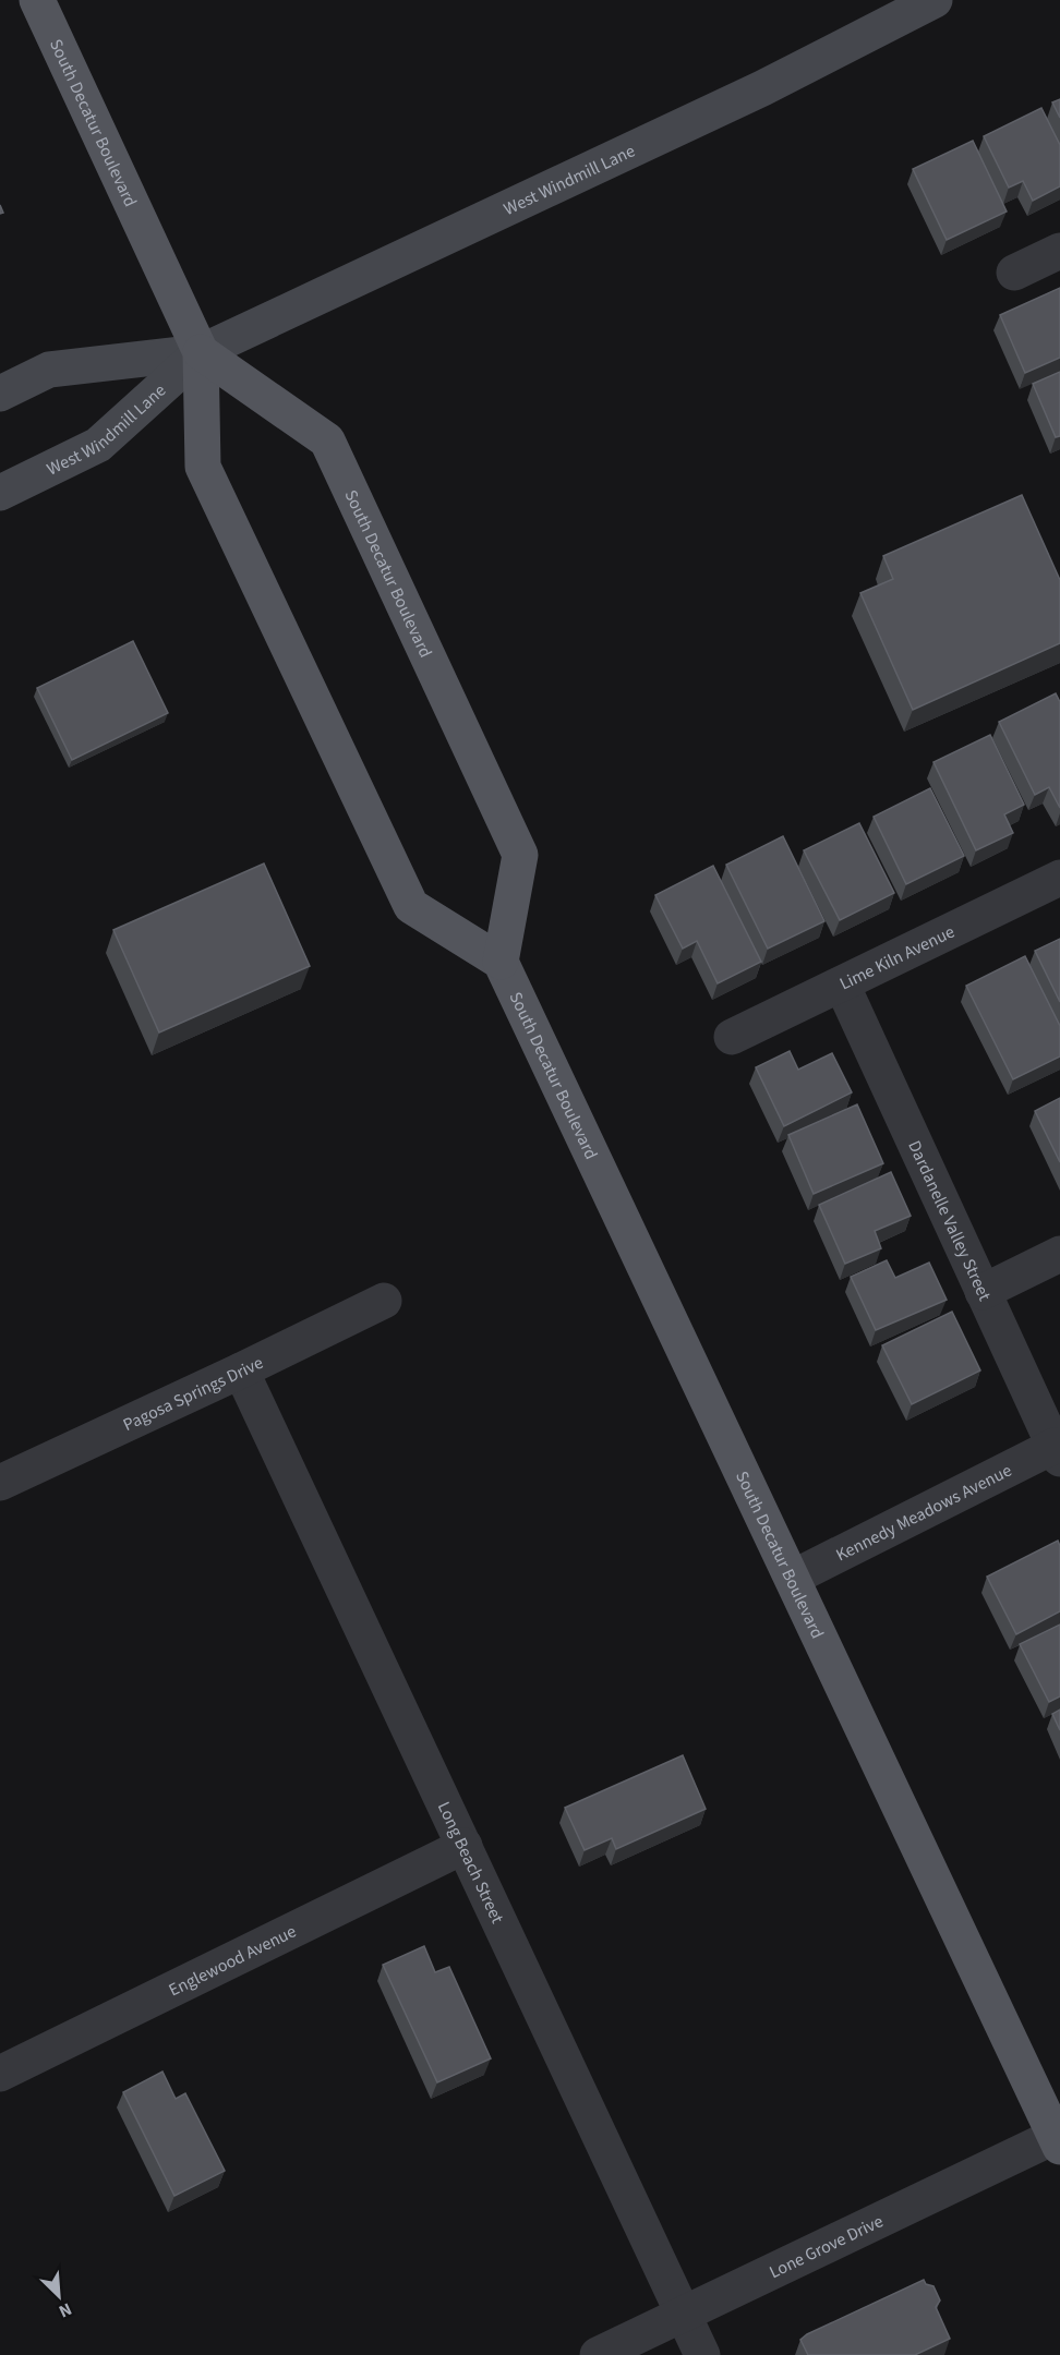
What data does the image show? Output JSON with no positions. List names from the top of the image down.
{
  "streets": {
    "main road": ["South Decatur Boulevard"],
    "street": [
      "West Windmill Lane",
      "Lime Kiln Avenue",
      "Dardanelle Valley Street",
      "Pagosa Springs Drive",
      "Kennedy Meadows Avenue",
      "Long Beach Street",
      "Englewood Avenue",
      "Lone Grove Drive"
    ]
  },
  "crossings": [
    ["South Decatur Boulevard", "West Windmill Lane"],
    ["South Decatur Boulevard", "Kennedy Meadows Avenue"],
    ["South Decatur Boulevard", "Lone Grove Drive"],
    ["Lime Kiln Avenue", "Dardanelle Valley Street"],
    ["Dardanelle Valley Street", "Kennedy Meadows Avenue"],
    ["Pagosa Springs Drive", "Long Beach Street"],
    ["Long Beach Street", "Englewood Avenue"],
    ["Long Beach Street", "Lone Grove Drive"]
  ],
  "north": "bottom right"
}
